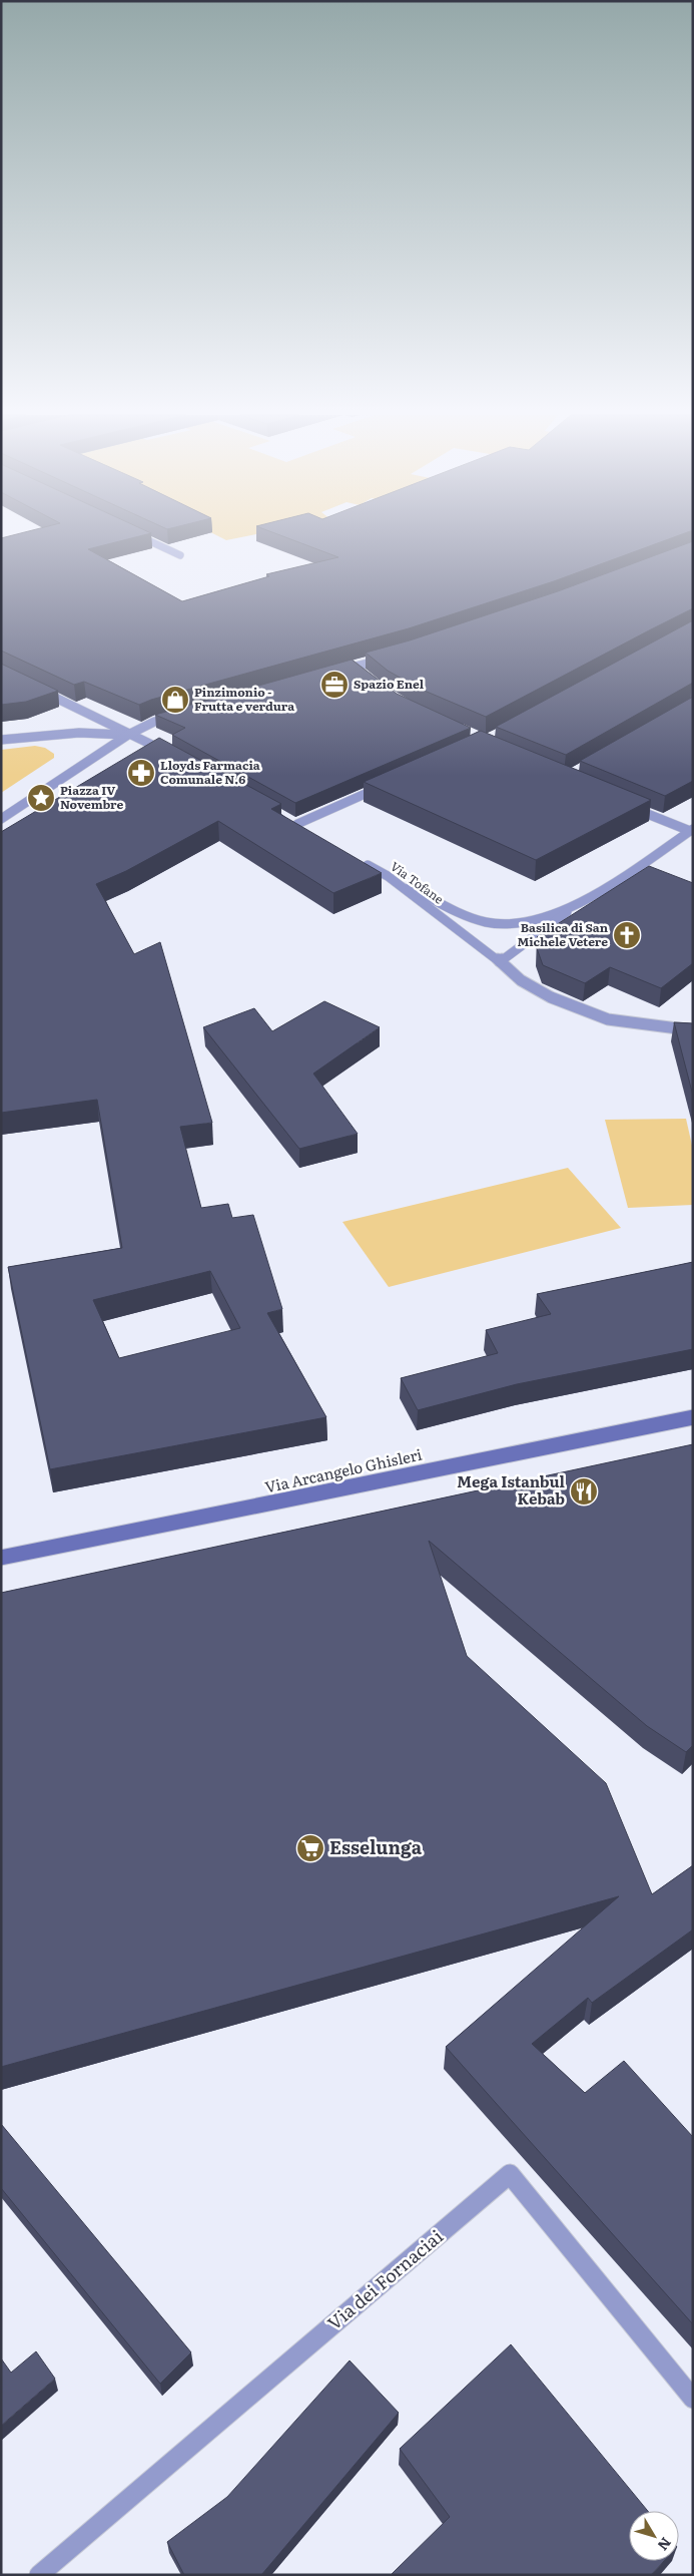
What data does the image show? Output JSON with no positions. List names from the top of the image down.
{
  "streets": {
    "main road": ["Via Arcangelo Ghisleri"],
    "street": ["Via Tofane", "Via dei Fornaciai"]
  },
  "places": {
    "office": ["Spazio Enel"],
    "shop": ["Pinzimonio - Frutta e verdura"],
    "pharmacy": ["Lloyds Farmacia Comunale N.6"],
    "place": ["Piazza IV Novembre"],
    "church": ["Basilica di San Michele Vetere"],
    "restaurant": ["Mega Istanbul Kebab"],
    "supermarket": ["Esselunga"]
  },
  "north": "bottom right"
}
